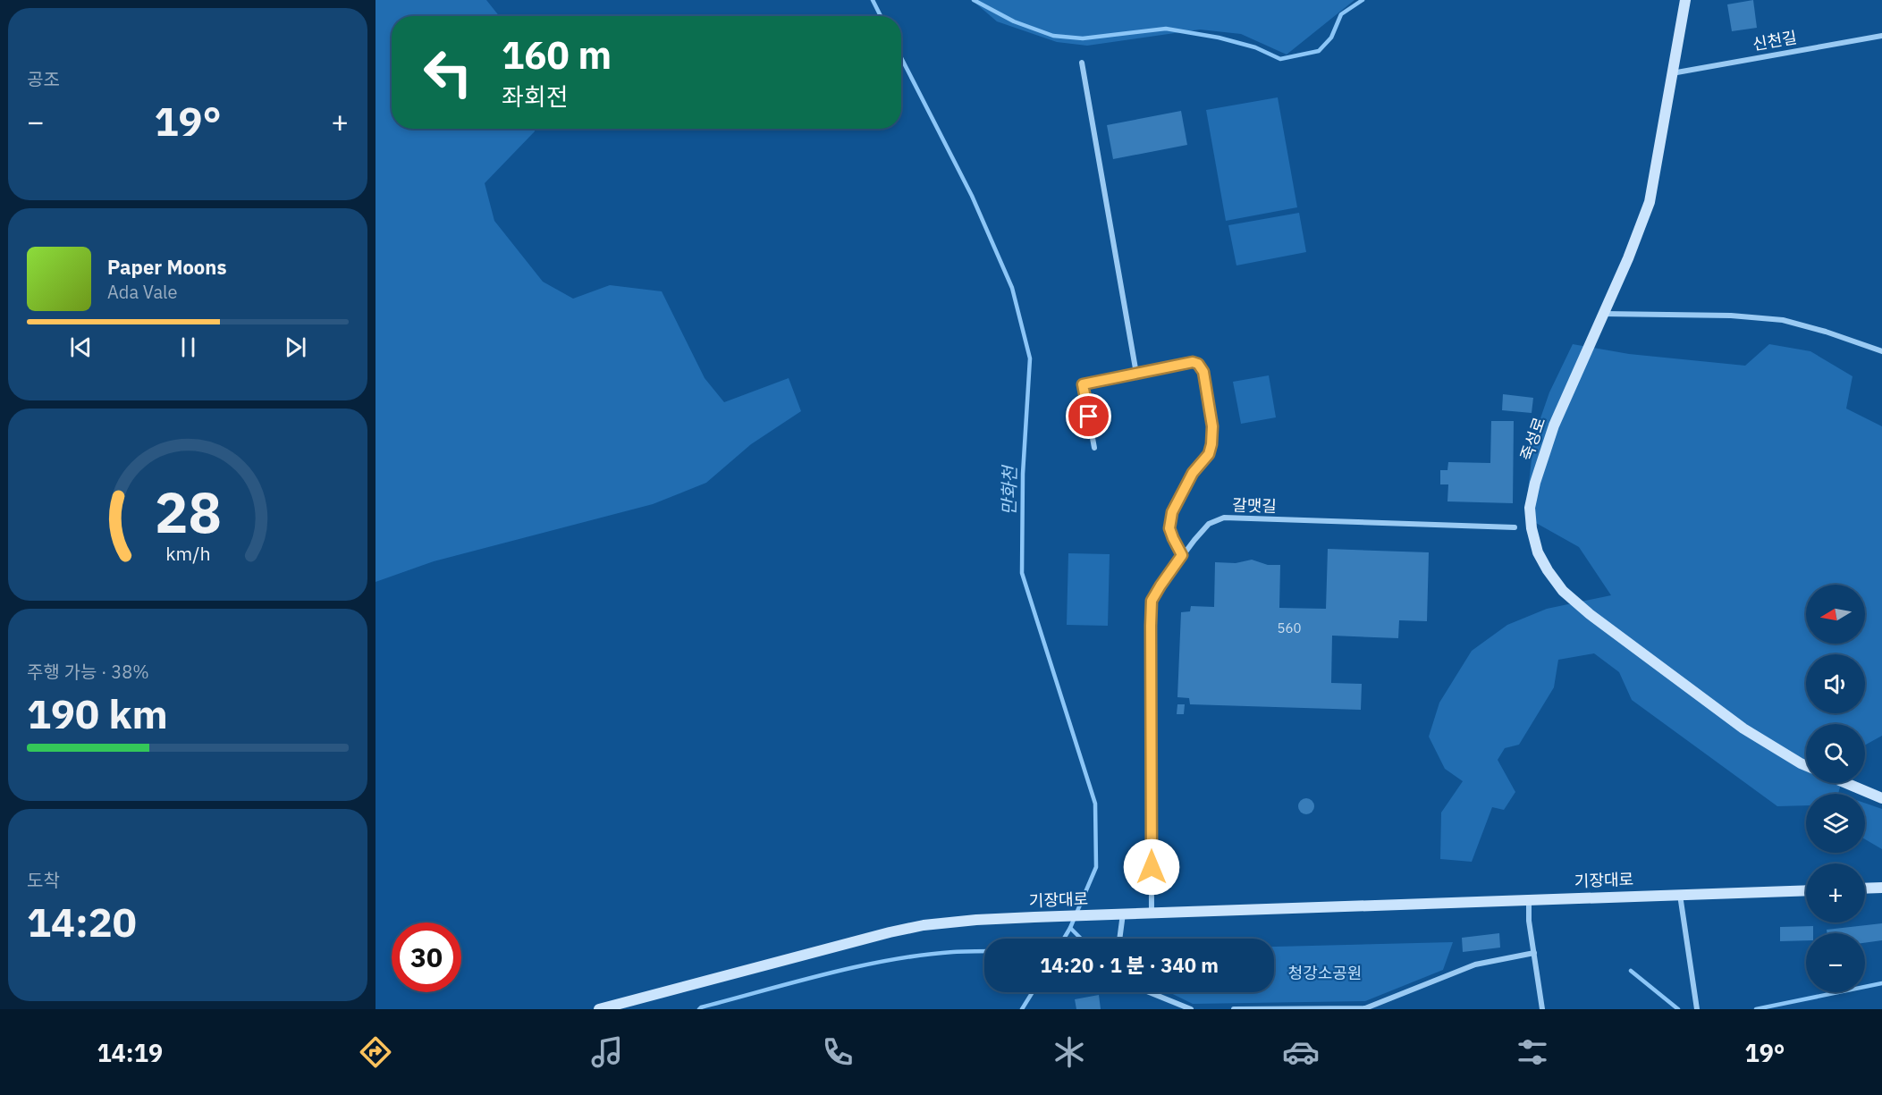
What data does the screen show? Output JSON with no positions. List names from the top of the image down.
{
  "streets": {
    "main road": ["죽성로", "기장대로"],
    "street": ["신천길", "갈맷길"]
  },
  "crossings": [
    ["신천길", "죽성로"],
    ["갈맷길", "기장대로"]
  ],
  "water": ["만화천"],
  "parks": ["청강소공원"],
  "house_numbers": ["560"],
  "north": "left",
  "page": {
    "tile": [
      "공조",
      ["주행 가능 · 38%", "190 km"],
      ["도착", "14:20"]
    ],
    "turn": ["160 m", "좌회전"],
    "heat": ["−", "19°", "+"],
    "song": ["Paper Moons", "Ada Vale"],
    "map_buttons": ["+", "−"],
    "limit": "30",
    "trip": "14:20 · 1 분 · 340 m",
    "tabs": ["14:19", "19°"],
    "gauge": ["28", "km/h"]
  }
}
